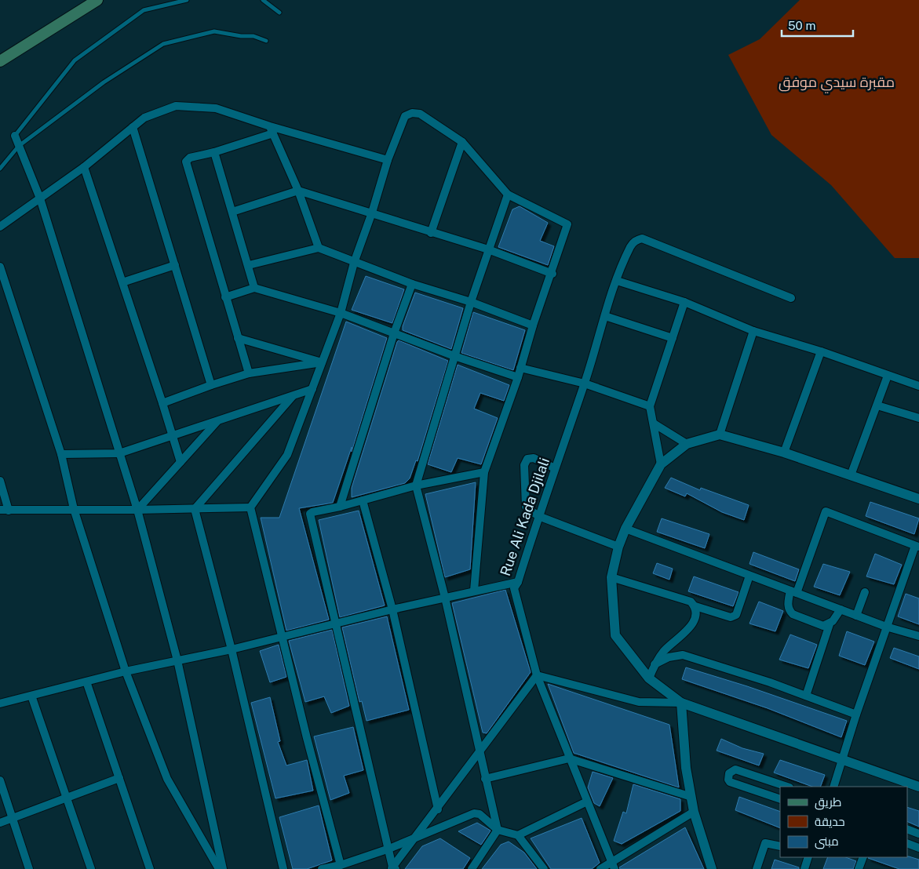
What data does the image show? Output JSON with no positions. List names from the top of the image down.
{
  "streets": {
    "street": ["Rue Ali Kada Djilali"]
  },
  "parks": ["مقبرة سيدي موفق"],
  "legend": ["طريق", "حديقة", "مبنى"],
  "scale_bar": "50 m"
}
